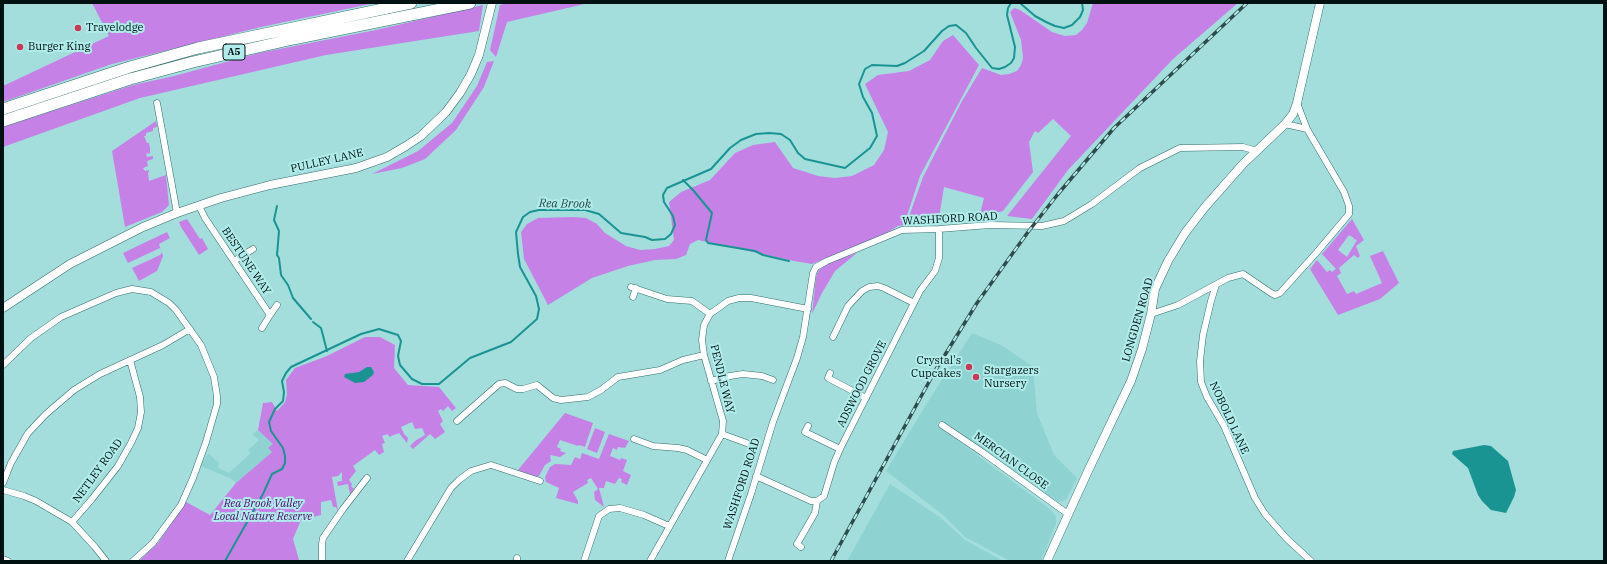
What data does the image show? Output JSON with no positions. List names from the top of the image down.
{
  "streets": {
    "highway": ["A5"],
    "street": [
      "PULLEY LANE",
      "WASHFORD ROAD",
      "BESTUNE WAY",
      "LONGDEN ROAD",
      "PENDLE WAY",
      "ADSWOOD GROVE",
      "NOBOLD LANE",
      "MERCIAN CLOSE",
      "NETLEY ROAD"
    ]
  },
  "crossings": [
    ["PULLEY LANE", "BESTUNE WAY"],
    ["WASHFORD ROAD", "LONGDEN ROAD"],
    ["WASHFORD ROAD", "ADSWOOD GROVE"],
    ["LONGDEN ROAD", "MERCIAN CLOSE"]
  ],
  "water": ["Rea Brook"],
  "parks": ["Rea Brook Valley Local Nature Reserve"],
  "places": [
    "Travelodge",
    "Burger King",
    "Crystal's Cupcakes",
    "Stargazers Nursery"
  ]
}
